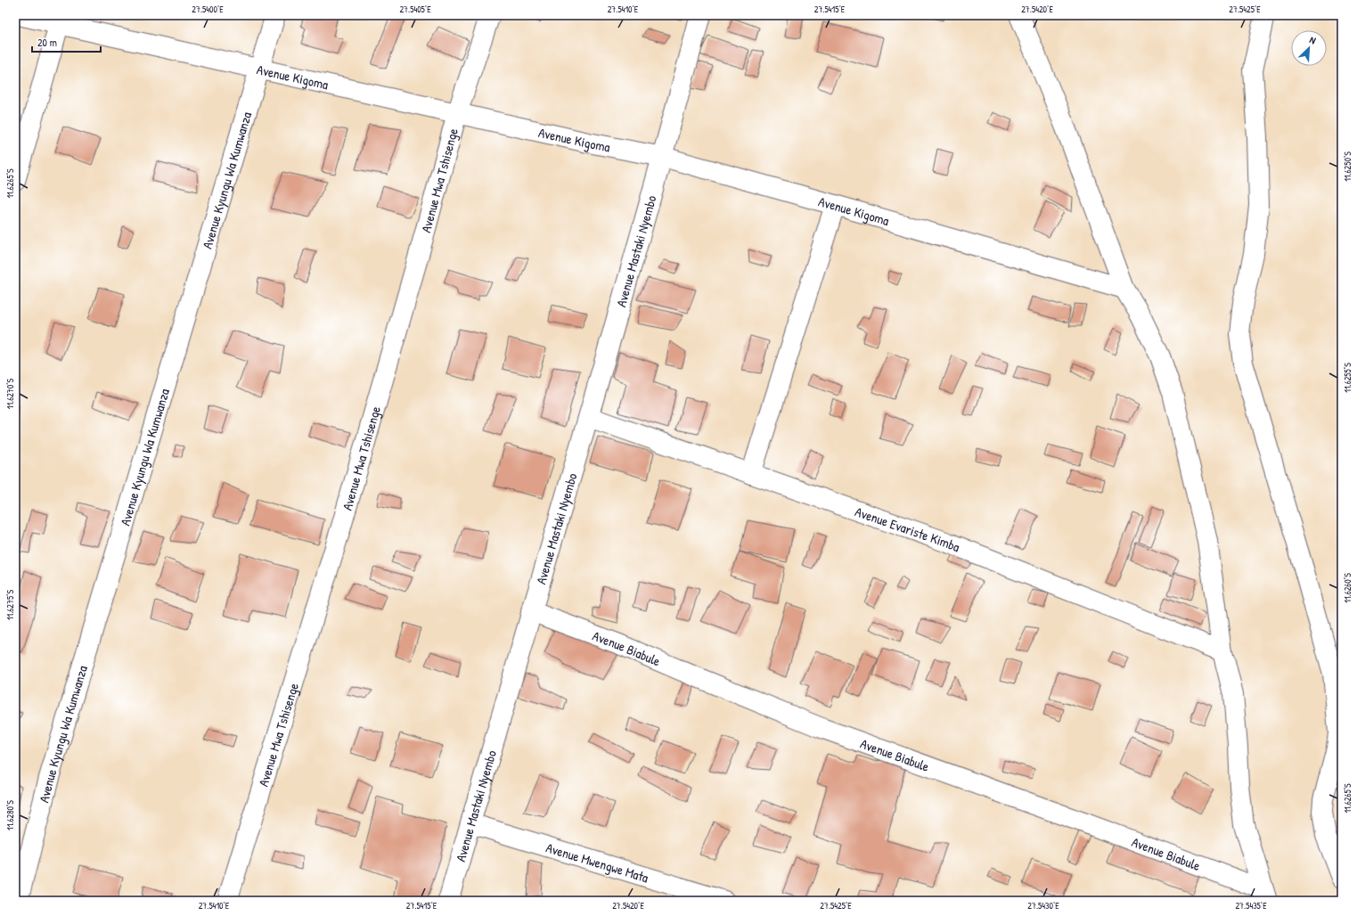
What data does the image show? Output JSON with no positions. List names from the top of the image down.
{
  "streets": {
    "street": [
      "Avenue Kigoma",
      "Avenue Kyungu Wa Kumwanza",
      "Avenue Mwa Tshisenge",
      "Avenue Mastaki Nyembo",
      "Avenue Evariste Kimba",
      "Avenue Biabule",
      "Avenue Mwengwe Mata"
    ]
  },
  "crossings": [
    ["Avenue Kigoma", "Avenue Kyungu Wa Kumwanza"],
    ["Avenue Kigoma", "Avenue Mwa Tshisenge"],
    ["Avenue Kigoma", "Avenue Mastaki Nyembo"],
    ["Avenue Mastaki Nyembo", "Avenue Evariste Kimba"],
    ["Avenue Mastaki Nyembo", "Avenue Biabule"],
    ["Avenue Mastaki Nyembo", "Avenue Mwengwe Mata"]
  ],
  "scale_bar": "20 m",
  "north": "top right",
  "coordinates": [
    "27.5400°E",
    "27.5405°E",
    "27.5410°E",
    "27.5415°E",
    "27.5420°E",
    "27.5425°E",
    "11.6250°S",
    "11.6265°S",
    "11.6255°S",
    "11.6270°S",
    "11.6260°S",
    "11.6275°S",
    "11.6280°S",
    "27.5430°E",
    "27.5435°E"
  ]
}
